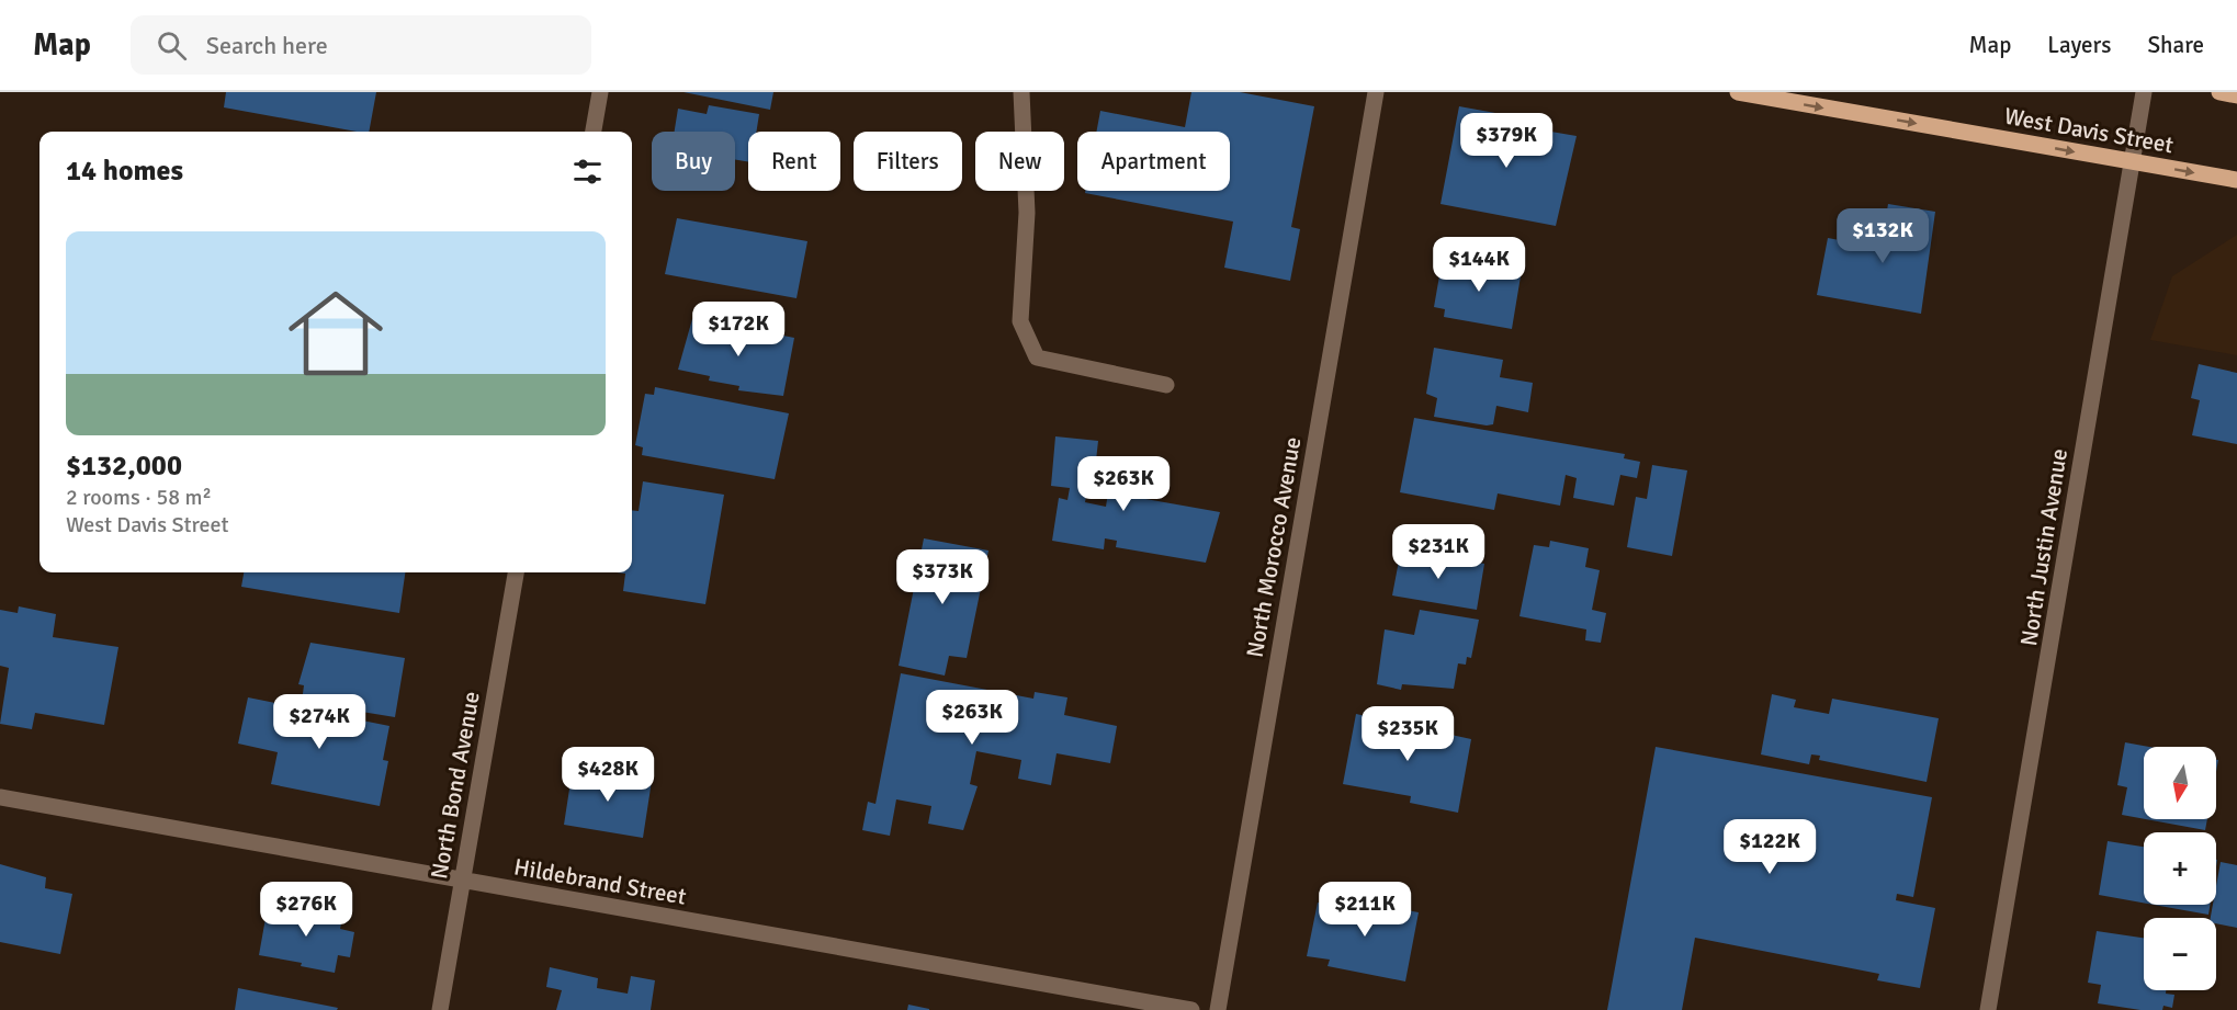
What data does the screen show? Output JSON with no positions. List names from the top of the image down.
{
  "streets": {
    "main road": ["West Davis Street"],
    "street": [
      "North Morocco Avenue",
      "North Justin Avenue",
      "North Bond Avenue",
      "Hildebrand Street"
    ]
  },
  "crossings": [
    ["West Davis Street", "North Justin Avenue"],
    ["North Bond Avenue", "Hildebrand Street"]
  ],
  "one_way": ["West Davis Street"],
  "north": "bottom",
  "page": {
    "header": "Map",
    "search": "Search here",
    "nav": ["Map", "Layers", "Share"],
    "price": [
      "$379K",
      "$132K",
      "$144K",
      "$172K",
      "$263K",
      "$231K",
      "$373K",
      "$263K",
      "$274K",
      "$235K",
      "$428K",
      "$122K",
      "$276K",
      "$211K"
    ],
    "chip": [
      "Buy",
      "Rent",
      "Filters",
      "New",
      "Apartment"
    ],
    "heading": "14 homes",
    "list": [
      {
        "name": "$132,000",
        "note": "2 rooms · 58 m² · West Davis Street"
      }
    ],
    "map_buttons": ["+", "−"]
  }
}
